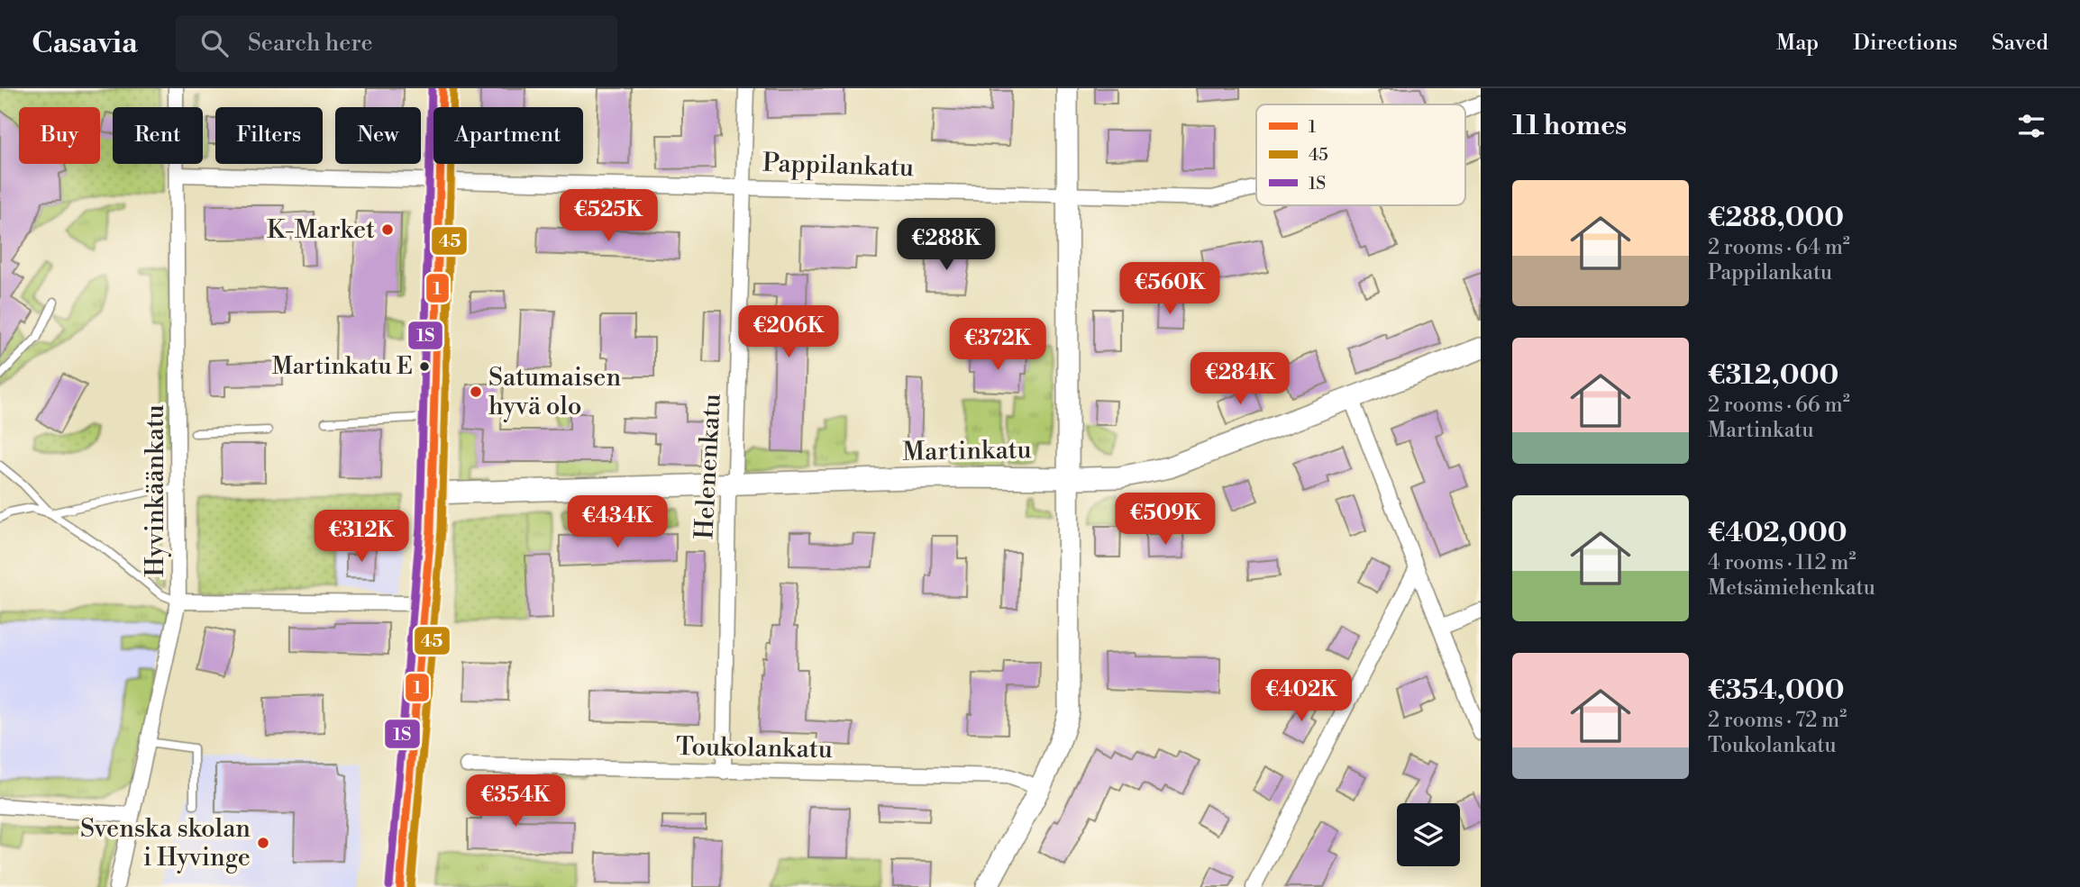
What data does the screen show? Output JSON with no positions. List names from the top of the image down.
{
  "streets": {
    "street": [
      "Pappilankatu",
      "Martinkatu",
      "Helenenkatu",
      "Hyvinkäänkatu",
      "Toukolankatu"
    ]
  },
  "crossings": [
    ["Pappilankatu", "Helenenkatu"],
    ["Pappilankatu", "Hyvinkäänkatu"],
    ["Martinkatu", "Helenenkatu"],
    ["Helenenkatu", "Toukolankatu"]
  ],
  "places": [
    "K-Market",
    "Martinkatu E",
    "Satumaisen hyvä olo",
    "Svenska skolan i Hyvinge"
  ],
  "lines": ["transit line 1", "transit line 45", "transit line 1S"],
  "legend": ["1", "45", "1S"],
  "page": {
    "header": "Casavia",
    "search": "Search here",
    "nav": ["Map", "Directions", "Saved"],
    "heading": "11 homes",
    "chip": [
      "Buy",
      "Rent",
      "Filters",
      "New",
      "Apartment"
    ],
    "list": [
      {
        "name": "€288,000",
        "note": "2 rooms · 64 m² · Pappilankatu"
      },
      {
        "name": "€312,000",
        "note": "2 rooms · 66 m² · Martinkatu"
      },
      {
        "name": "€402,000",
        "note": "4 rooms · 112 m² · Metsämiehenkatu"
      },
      {
        "name": "€354,000",
        "note": "2 rooms · 72 m² · Toukolankatu"
      }
    ],
    "price": [
      "€525K",
      "€288K",
      "€560K",
      "€206K",
      "€372K",
      "€284K",
      "€509K",
      "€434K",
      "€312K",
      "€402K",
      "€354K"
    ]
  }
}
